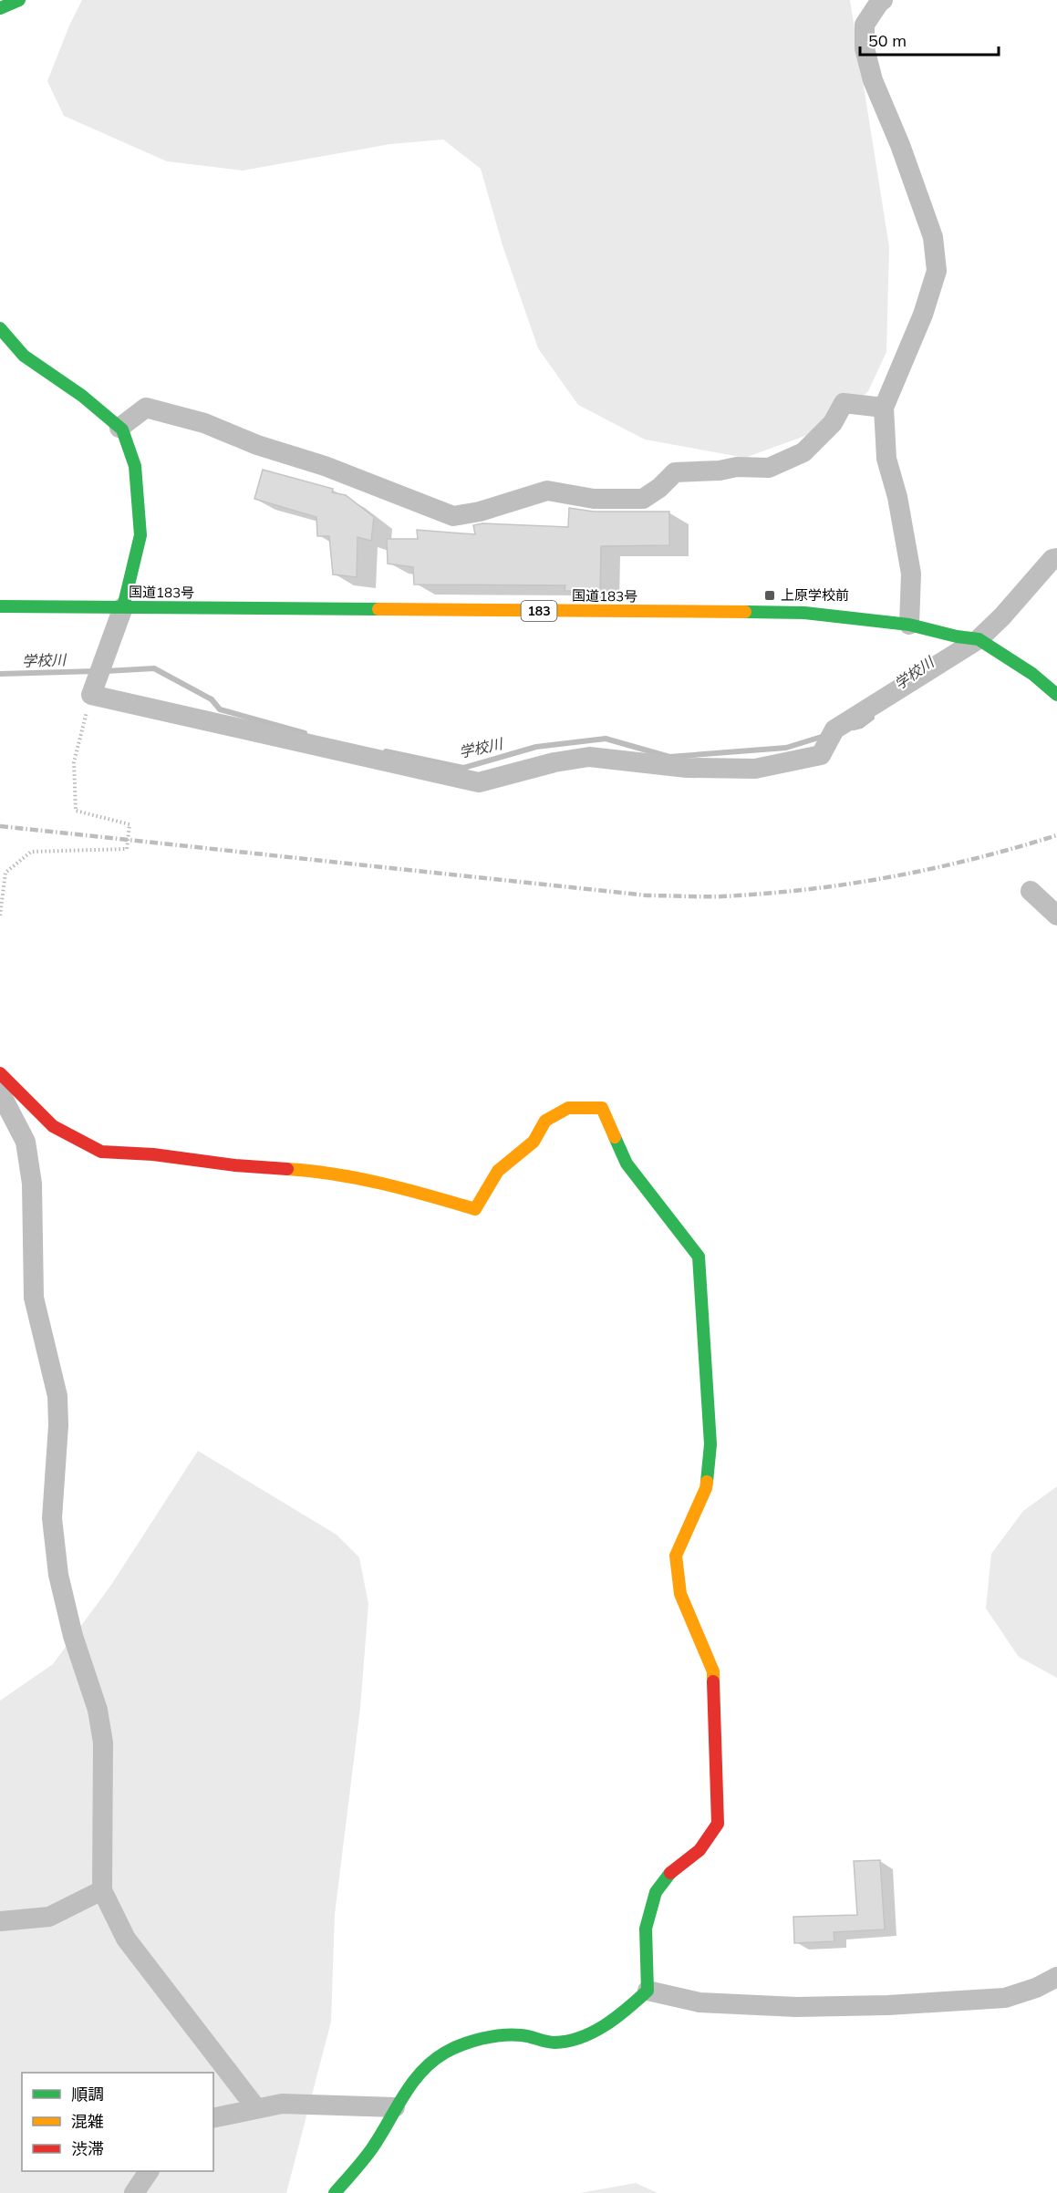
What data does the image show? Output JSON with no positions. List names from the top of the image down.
{
  "streets": {
    "main road": ["国道183号", "183"]
  },
  "water": ["学校川"],
  "places": {
    "transit": ["上原学校前"]
  },
  "legend": ["順調", "混雑", "渋滞"],
  "scale_bar": "50 m"
}
